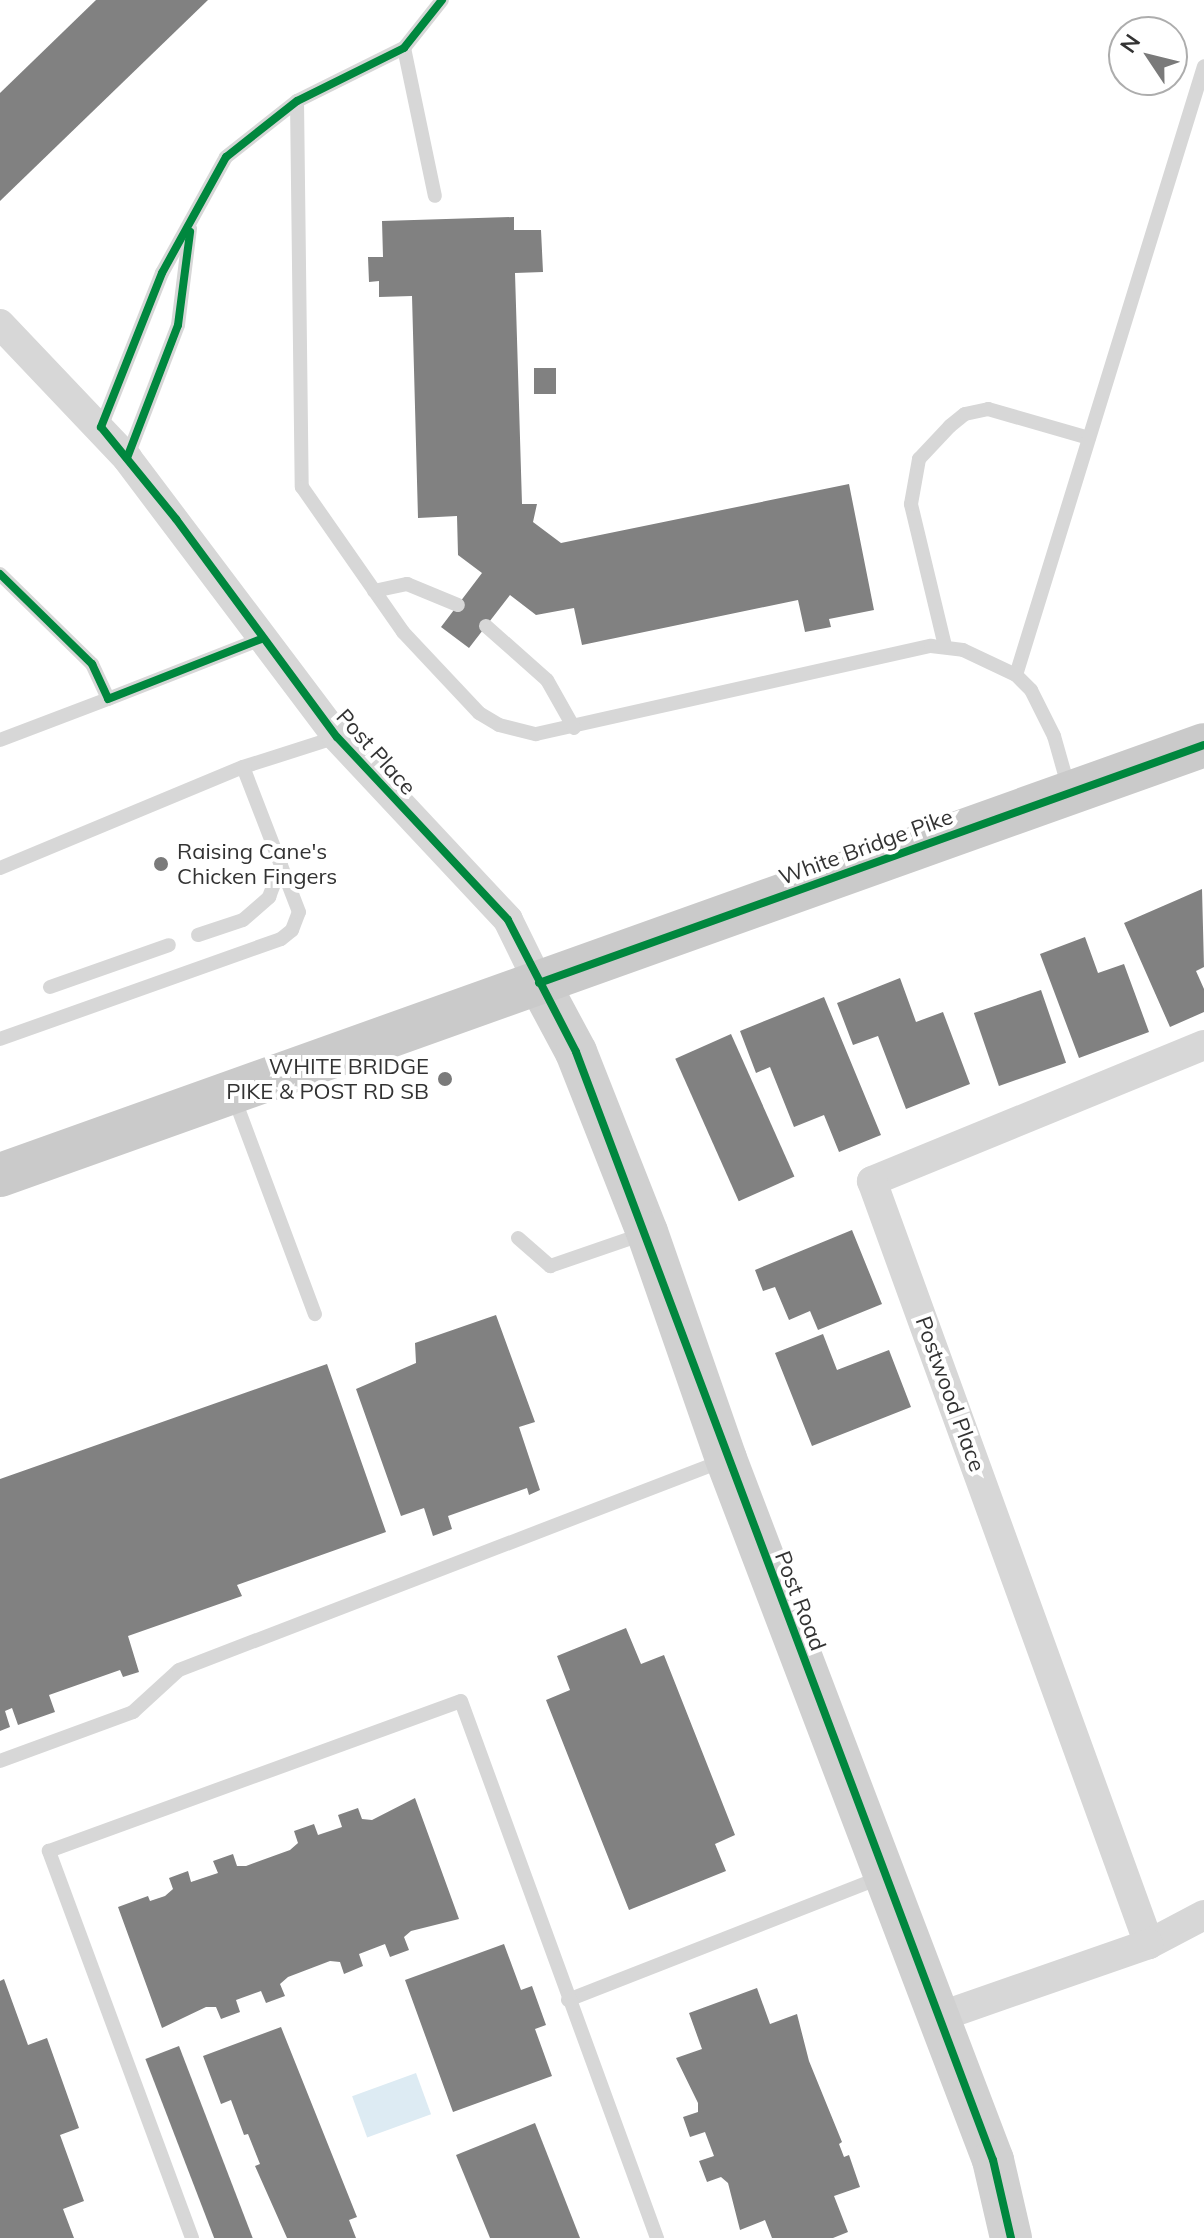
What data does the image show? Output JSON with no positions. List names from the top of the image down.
{
  "streets": {
    "main road": ["White Bridge Pike"],
    "street": ["Post Place", "Postwood Place", "Post Road"]
  },
  "crossings": [
    ["Post Place", "White Bridge Pike"],
    ["Post Place", "Post Road"],
    ["White Bridge Pike", "Post Road"]
  ],
  "places": ["Raising Cane's Chicken Fingers", "WHITE BRIDGE PIKE & POST RD SB"],
  "north": "top left"
}
